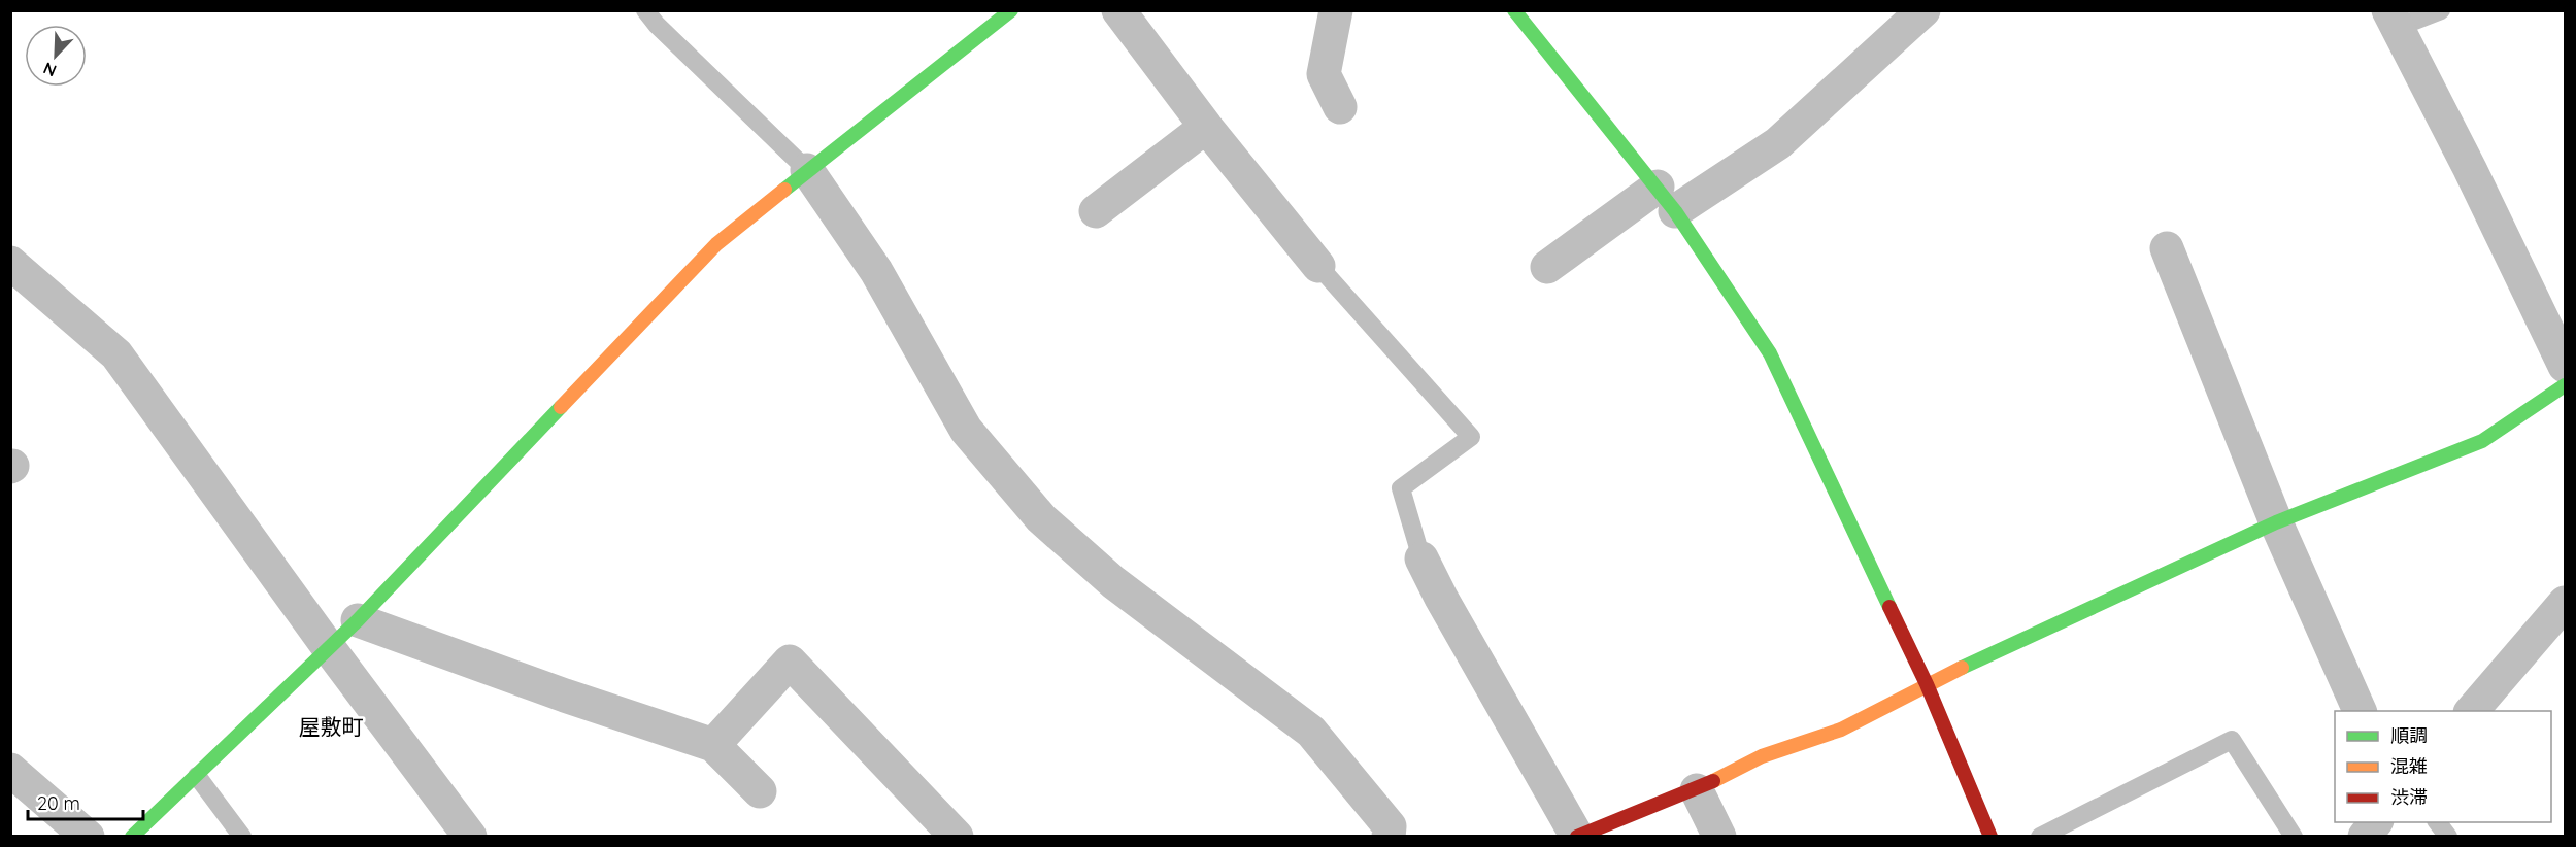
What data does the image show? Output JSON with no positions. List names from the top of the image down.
{
  "districts": ["屋敷町"],
  "legend": ["順調", "混雑", "渋滞"],
  "scale_bar": "20 m",
  "north": "bottom left"
}
